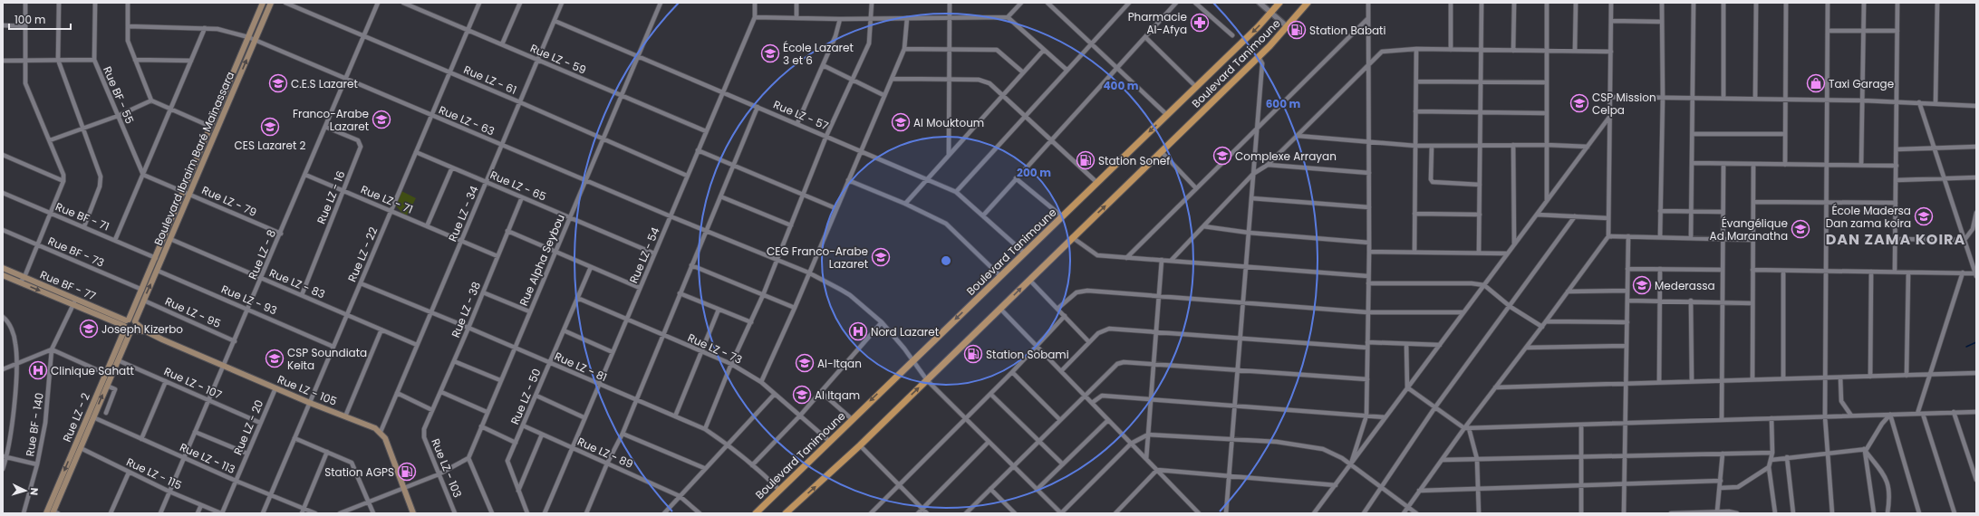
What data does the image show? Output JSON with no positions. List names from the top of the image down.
{
  "streets": {
    "main road": [
      "Boulevard Tanimoune",
      "Boulevard Ibraim Baré Maïnassara",
      "Rue BF - 77",
      "Rue LZ - 105",
      "Rue LZ - 2"
    ],
    "street": [
      "Rue LZ - 59",
      "Rue LZ - 61",
      "Rue BF - 55",
      "Rue LZ - 57",
      "Rue LZ - 63",
      "Rue LZ - 65",
      "Rue LZ - 16",
      "Rue LZ - 71",
      "Rue LZ - 79",
      "Rue LZ - 34",
      "Rue BF - 71",
      "Rue BF - 73",
      "Rue LZ - 8",
      "Rue LZ - 22",
      "Rue LZ - 54",
      "Rue Alpha Seybou",
      "Rue LZ - 83",
      "Rue LZ - 93",
      "Rue LZ - 38",
      "Rue LZ - 95",
      "Rue LZ - 73",
      "Rue LZ - 81",
      "Rue LZ - 107",
      "Rue LZ - 50",
      "Rue BF - 140",
      "Rue LZ - 20",
      "Rue LZ - 89",
      "Rue LZ - 113",
      "Rue LZ - 103",
      "Rue LZ - 115"
    ]
  },
  "crossings": [
    ["Rue LZ - 59", "Rue LZ - 34"],
    ["Rue LZ - 59", "Rue LZ - 22"],
    ["Rue LZ - 59", "Rue LZ - 54"],
    ["Rue LZ - 59", "Rue Alpha Seybou"],
    ["Boulevard Tanimoune", "Rue LZ - 57"],
    ["Boulevard Tanimoune", "Rue LZ - 63"],
    ["Boulevard Tanimoune", "Rue LZ - 73"],
    ["Boulevard Tanimoune", "Rue LZ - 81"],
    ["Rue LZ - 61", "Rue LZ - 34"],
    ["Rue LZ - 61", "Rue LZ - 8"],
    ["Rue LZ - 61", "Rue LZ - 22"],
    ["Rue LZ - 61", "Rue LZ - 54"],
    ["Rue LZ - 61", "Rue Alpha Seybou"],
    ["Rue LZ - 57", "Rue LZ - 34"],
    ["Rue LZ - 57", "Rue LZ - 54"],
    ["Rue LZ - 57", "Rue Alpha Seybou"],
    ["Rue LZ - 63", "Boulevard Ibraim Baré Maïnassara"],
    ["Rue LZ - 63", "Rue LZ - 34"],
    ["Rue LZ - 63", "Rue LZ - 8"],
    ["Rue LZ - 63", "Rue LZ - 22"],
    ["Rue LZ - 63", "Rue LZ - 54"],
    ["Rue LZ - 63", "Rue Alpha Seybou"],
    ["Boulevard Ibraim Baré Maïnassara", "Rue LZ - 79"],
    ["Boulevard Ibraim Baré Maïnassara", "Rue BF - 71"],
    ["Boulevard Ibraim Baré Maïnassara", "Rue BF - 73"],
    ["Boulevard Ibraim Baré Maïnassara", "Rue LZ - 83"],
    ["Boulevard Ibraim Baré Maïnassara", "Rue BF - 77"],
    ["Boulevard Ibraim Baré Maïnassara", "Rue LZ - 93"],
    ["Boulevard Ibraim Baré Maïnassara", "Rue LZ - 95"],
    ["Boulevard Ibraim Baré Maïnassara", "Rue LZ - 105"],
    ["Boulevard Ibraim Baré Maïnassara", "Rue LZ - 2"],
    ["Rue LZ - 65", "Rue LZ - 34"],
    ["Rue LZ - 65", "Rue LZ - 22"],
    ["Rue LZ - 65", "Rue LZ - 54"],
    ["Rue LZ - 65", "Rue Alpha Seybou"],
    ["Rue LZ - 65", "Rue LZ - 38"],
    ["Rue LZ - 16", "Rue LZ - 71"],
    ["Rue LZ - 16", "Rue LZ - 8"],
    ["Rue LZ - 16", "Rue LZ - 83"],
    ["Rue LZ - 71", "Rue LZ - 34"],
    ["Rue LZ - 71", "Rue LZ - 8"],
    ["Rue LZ - 71", "Rue LZ - 22"],
    ["Rue LZ - 71", "Rue LZ - 38"],
    ["Rue LZ - 79", "Rue LZ - 8"],
    ["Rue LZ - 34", "Rue LZ - 83"],
    ["Rue LZ - 34", "Rue LZ - 81"],
    ["Rue LZ - 34", "Rue LZ - 105"],
    ["Rue LZ - 8", "Rue LZ - 83"],
    ["Rue LZ - 8", "Rue LZ - 93"],
    ["Rue LZ - 8", "Rue LZ - 95"],
    ["Rue LZ - 8", "Rue LZ - 107"],
    ["Rue LZ - 8", "Rue LZ - 105"],
    ["Rue LZ - 8", "Rue LZ - 113"],
    ["Rue LZ - 8", "Rue LZ - 115"],
    ["Rue LZ - 22", "Rue LZ - 83"],
    ["Rue LZ - 22", "Rue LZ - 93"],
    ["Rue LZ - 22", "Rue LZ - 81"],
    ["Rue LZ - 22", "Rue LZ - 105"],
    ["Rue LZ - 22", "Rue LZ - 113"],
    ["Rue LZ - 54", "Rue LZ - 73"],
    ["Rue LZ - 54", "Rue LZ - 81"],
    ["Rue LZ - 54", "Rue LZ - 89"],
    ["Rue Alpha Seybou", "Rue LZ - 81"],
    ["Rue BF - 77", "Rue LZ - 105"],
    ["Rue BF - 77", "Rue LZ - 2"],
    ["Rue BF - 77", "Rue BF - 140"],
    ["Rue LZ - 38", "Rue LZ - 81"],
    ["Rue LZ - 38", "Rue LZ - 103"],
    ["Rue LZ - 73", "Rue LZ - 50"],
    ["Rue LZ - 81", "Rue LZ - 50"],
    ["Rue LZ - 107", "Rue LZ - 2"],
    ["Rue LZ - 107", "Rue LZ - 20"],
    ["Rue LZ - 105", "Rue LZ - 2"],
    ["Rue LZ - 105", "Rue LZ - 20"],
    ["Rue LZ - 50", "Rue LZ - 89"],
    ["Rue LZ - 2", "Rue LZ - 113"],
    ["Rue LZ - 2", "Rue LZ - 115"],
    ["Rue LZ - 20", "Rue LZ - 113"],
    ["Rue LZ - 20", "Rue LZ - 115"]
  ],
  "districts": ["DAN ZAMA KOIRA"],
  "places": {
    "pharmacy": ["Pharmacie Al-Afya"],
    "fuel station": [
      "Station Babati",
      "Station Sonef",
      "Station Sobami",
      "Station AGPS"
    ],
    "school or university": [
      "École Lazaret 3 et 6",
      "C.E.S Lazaret",
      "CSP Mission Celpa",
      "Franco-Arabe Lazaret",
      "Al Mouktoum",
      "CES Lazaret 2",
      "Complexe Arrayan",
      "École Madersa Dan zama koira",
      "Évangélique Ad Maranatha",
      "CEG Franco-Arabe Lazaret",
      "Mederassa",
      "Joseph Kizerbo",
      "CSP Soundiata Keita",
      "Al-Itqan",
      "Al Itqam"
    ],
    "shop": ["Taxi Garage"],
    "hospital": ["Nord Lazaret", "Clinique Sahatt"]
  },
  "scale_bar": "100 m",
  "north": "right",
  "rings": ["400 m", "600 m", "200 m"]
}
